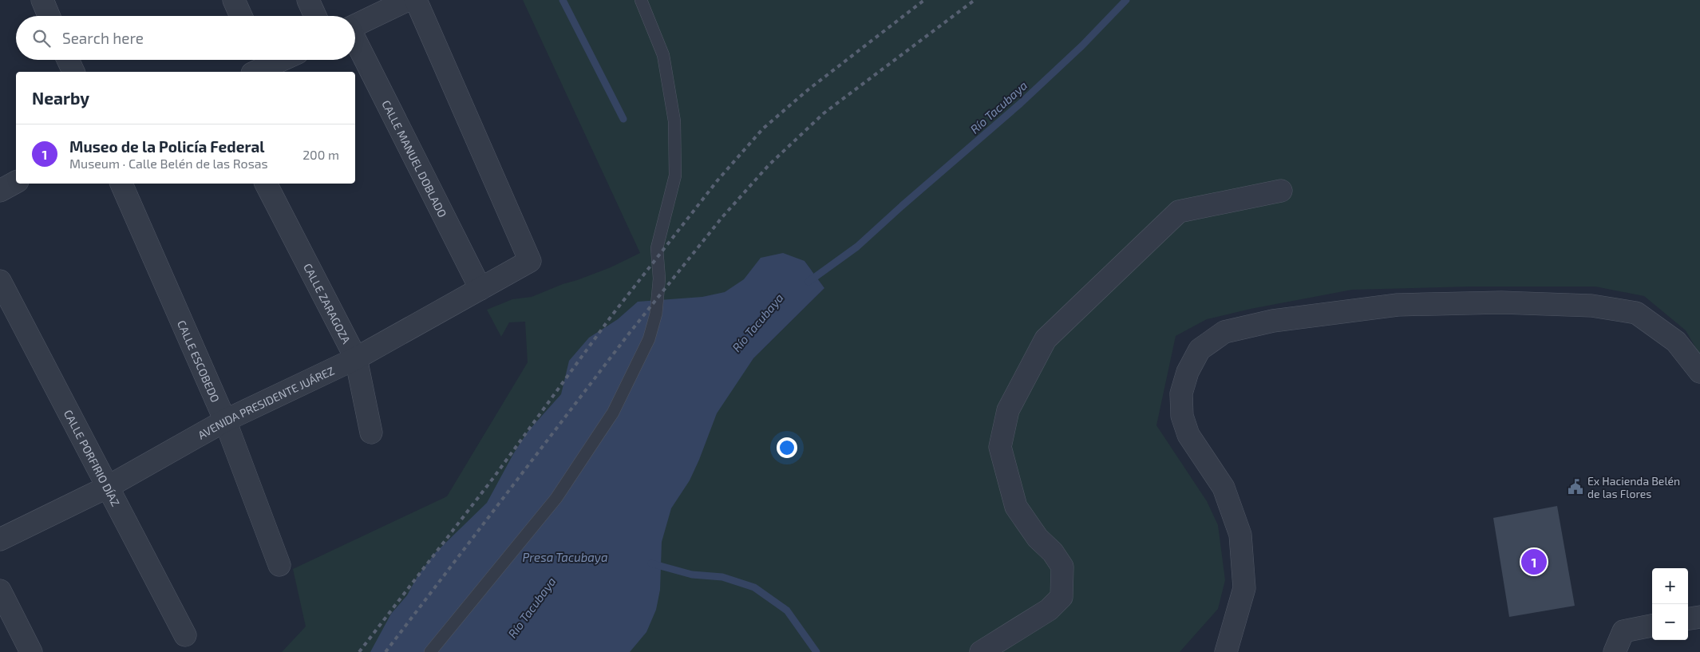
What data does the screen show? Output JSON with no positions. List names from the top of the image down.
{
  "streets": {
    "street": [
      "CALLE MANUEL DOBLADO",
      "CALLE ZARAGOZA",
      "CALLE ESCOBEDO",
      "AVENIDA PRESIDENTE JUÁREZ",
      "CALLE PORFIRIO DÍAZ"
    ]
  },
  "crossings": [
    ["CALLE MANUEL DOBLADO", "AVENIDA PRESIDENTE JUÁREZ"],
    ["CALLE ZARAGOZA", "AVENIDA PRESIDENTE JUÁREZ"],
    ["CALLE ESCOBEDO", "AVENIDA PRESIDENTE JUÁREZ"],
    ["AVENIDA PRESIDENTE JUÁREZ", "CALLE PORFIRIO DÍAZ"]
  ],
  "water": ["Río Tacubaya", "Presa Tacubaya"],
  "places": {
    "public building": ["Ex Hacienda Belén de las Flores"]
  },
  "page": {
    "search": "Search here",
    "heading": "Nearby",
    "list": [
      {
        "mark": "1",
        "name": "Museo de la Policía Federal",
        "note": "Museum · Calle Belén de las Rosas",
        "value": "200 m"
      }
    ],
    "pins": "1",
    "map_buttons": ["+", "−"]
  }
}
